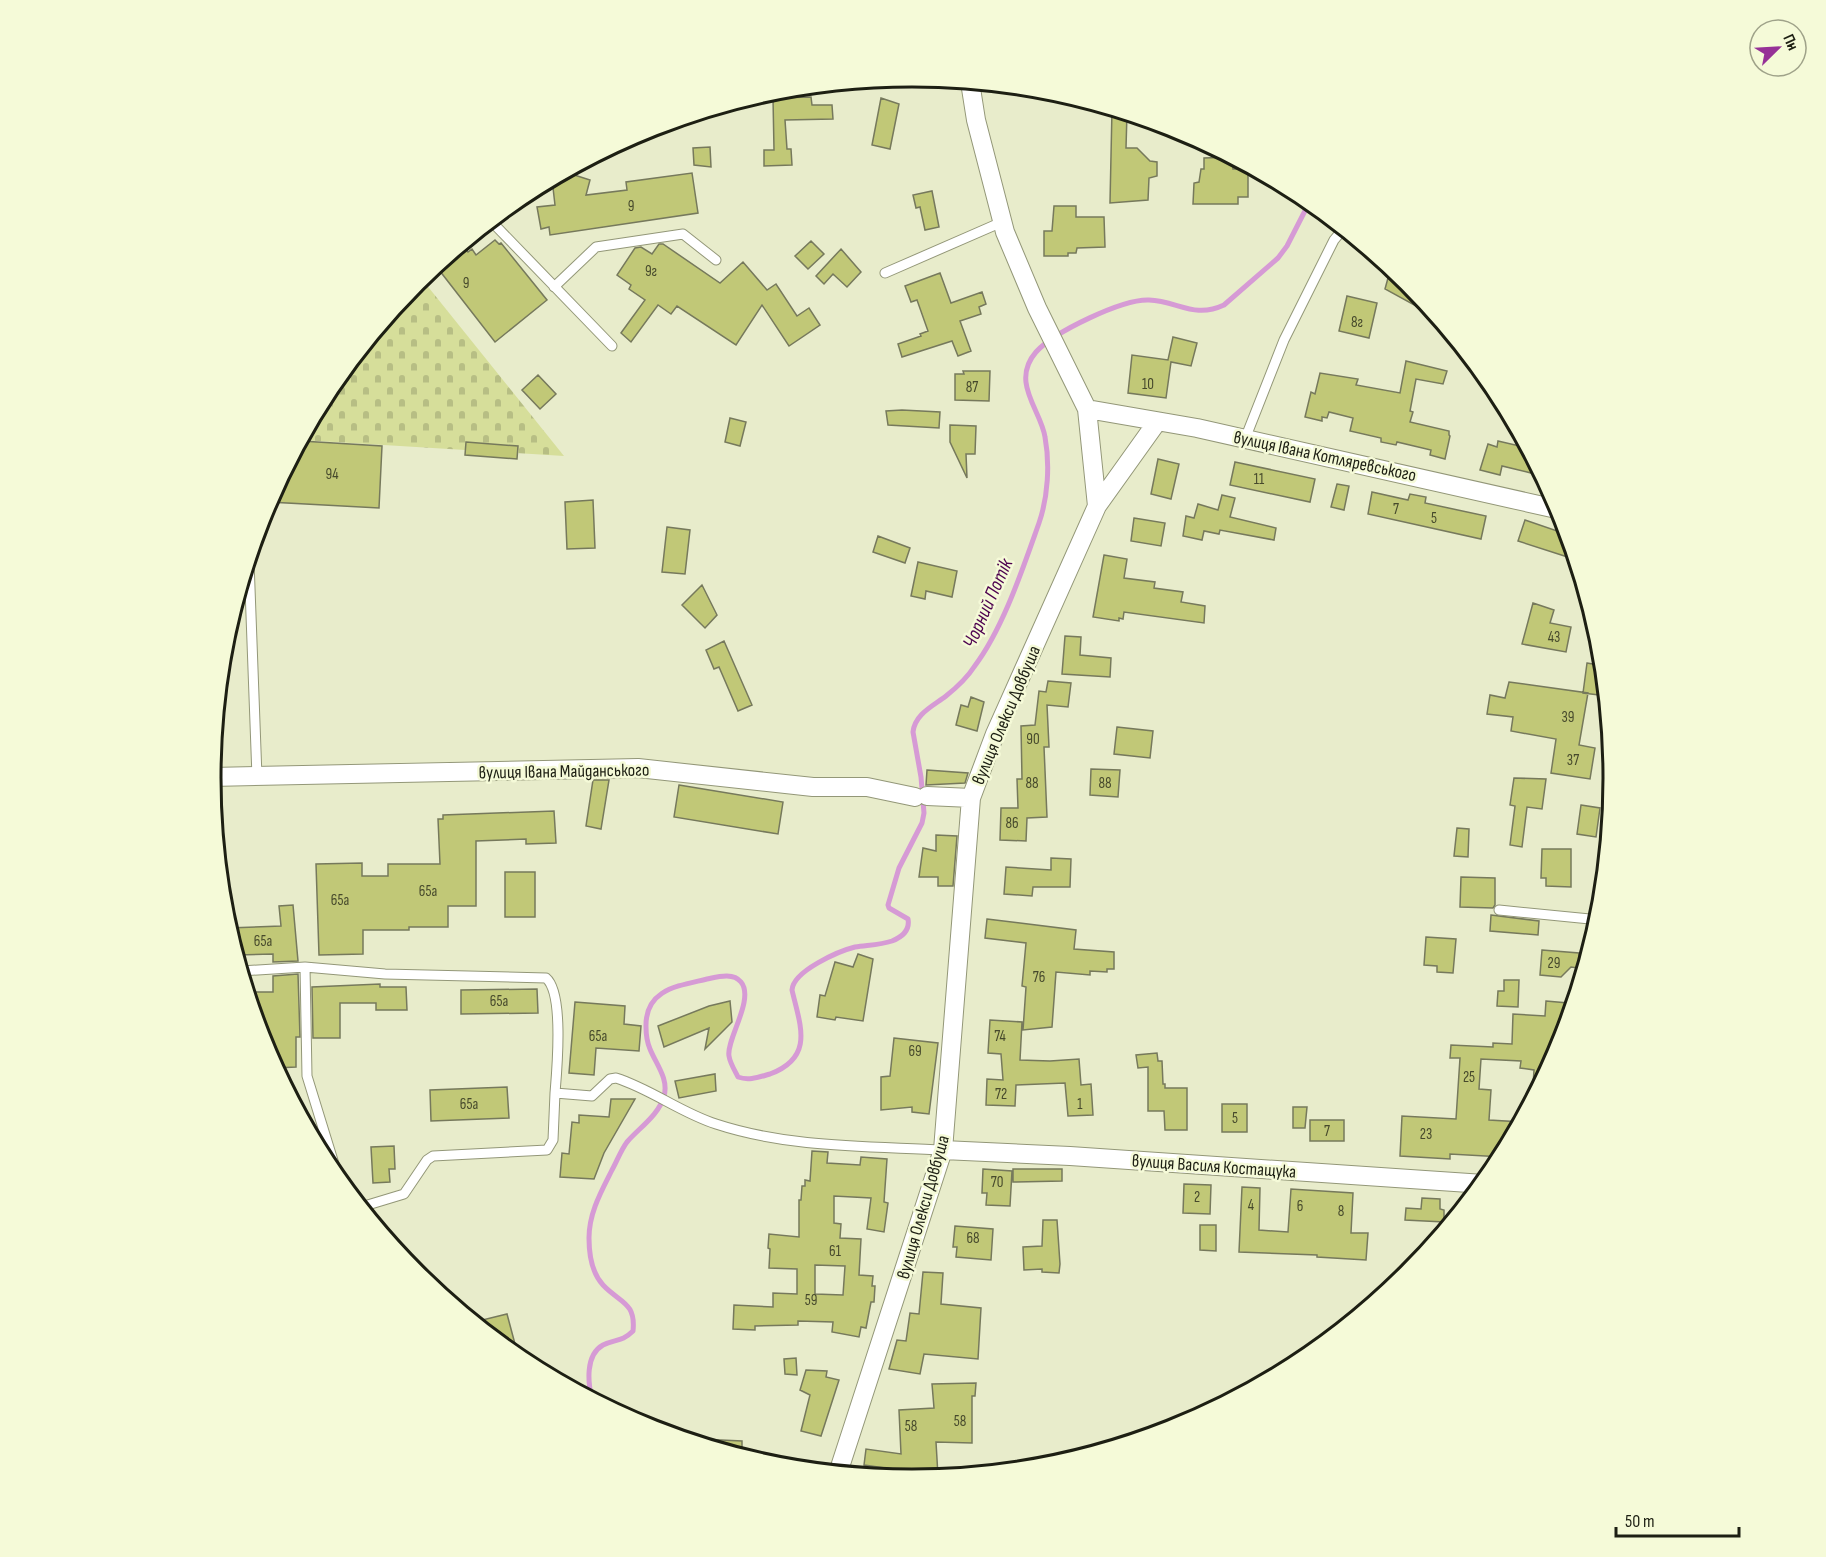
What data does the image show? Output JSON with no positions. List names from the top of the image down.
{
  "streets": {
    "street": [
      "вулиця Івана Котляревського",
      "вулиця Олекси Довбуша",
      "вулиця Івана Майданського",
      "вулиця Василя Костащука"
    ]
  },
  "crossings": [
    ["вулиця Івана Котляревського", "вулиця Олекси Довбуша"],
    ["вулиця Олекси Довбуша", "вулиця Івана Майданського"],
    ["вулиця Олекси Довбуша", "вулиця Василя Костащука"]
  ],
  "water": ["Чорний Потік"],
  "house_numbers": [
    "9",
    "9г",
    "9",
    "8г",
    "10",
    "87",
    "94",
    "11",
    "7",
    "5",
    "43",
    "39",
    "90",
    "37",
    "88",
    "88",
    "86",
    "65а",
    "65а",
    "65а",
    "29",
    "76",
    "65а",
    "65а",
    "74",
    "69",
    "25",
    "72",
    "65а",
    "1",
    "5",
    "7",
    "23",
    "70",
    "2",
    "4",
    "6",
    "8",
    "68",
    "61",
    "59",
    "58",
    "58"
  ],
  "scale_bar": "50 m",
  "north": "top right"
}
